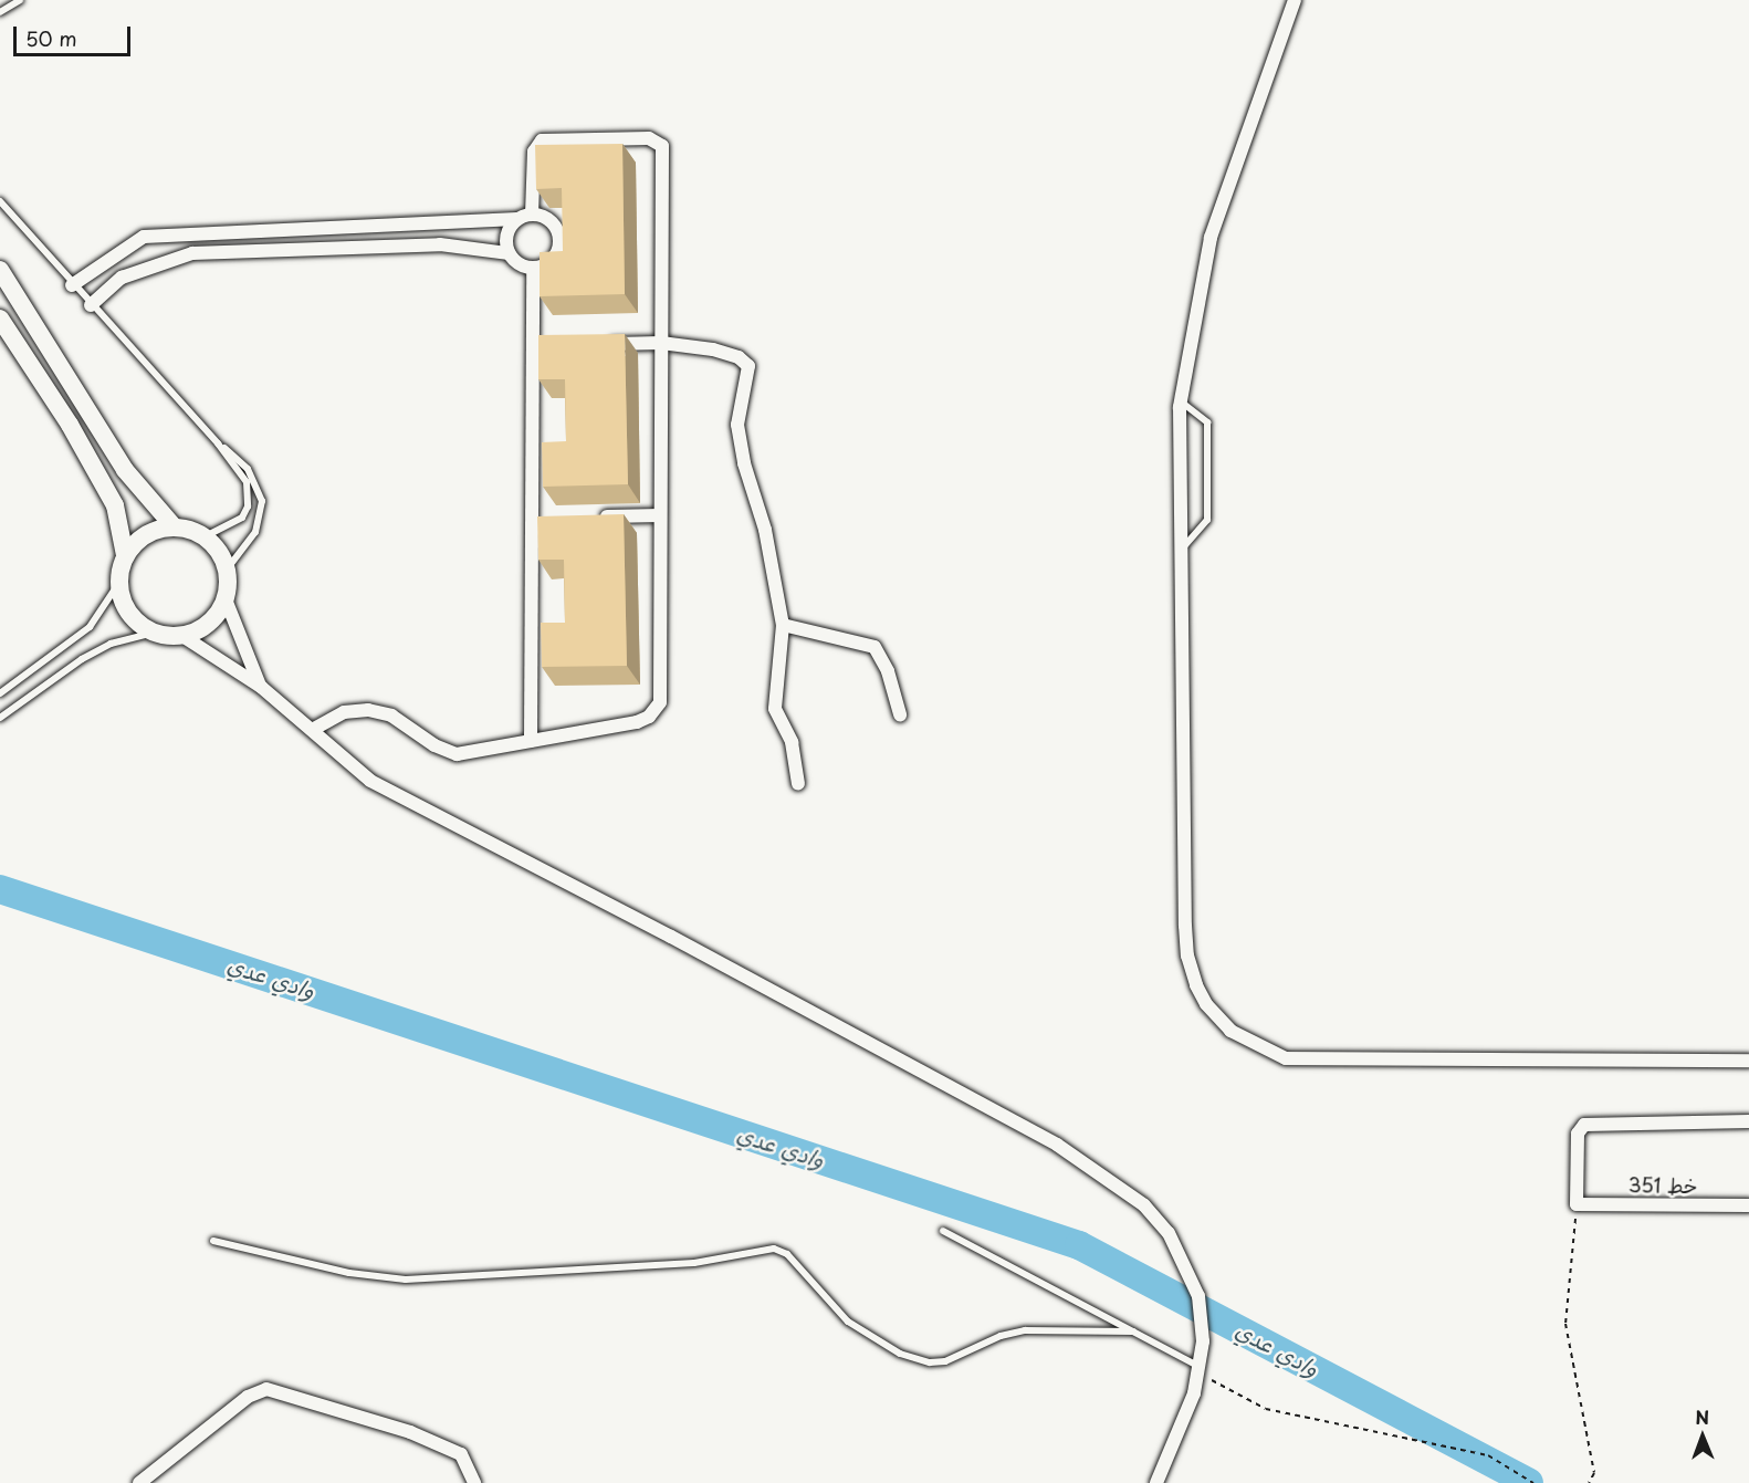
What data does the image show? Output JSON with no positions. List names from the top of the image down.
{
  "streets": {
    "street": ["خط 351"]
  },
  "water": ["وادي عدي"],
  "scale_bar": "50 m",
  "north": "top"
}
